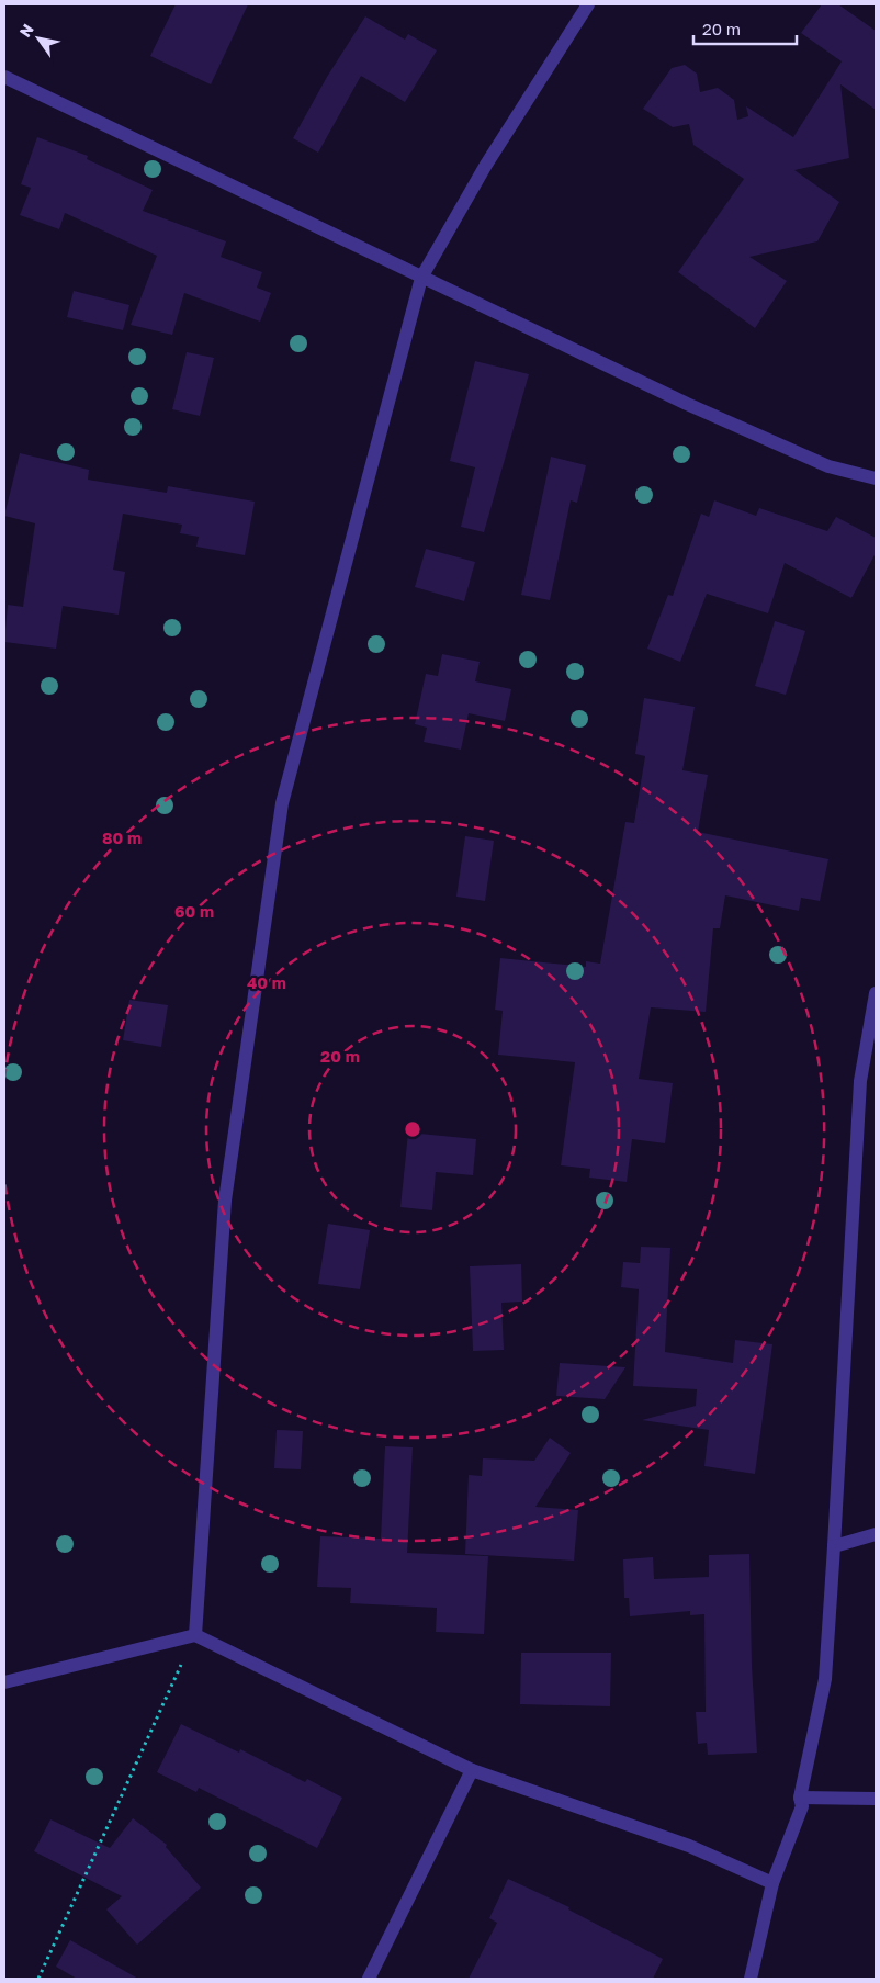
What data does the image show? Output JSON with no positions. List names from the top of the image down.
{
  "scale_bar": "20 m",
  "north": "top left",
  "rings": [
    "80 m",
    "60 m",
    "40 m",
    "20 m"
  ]
}
